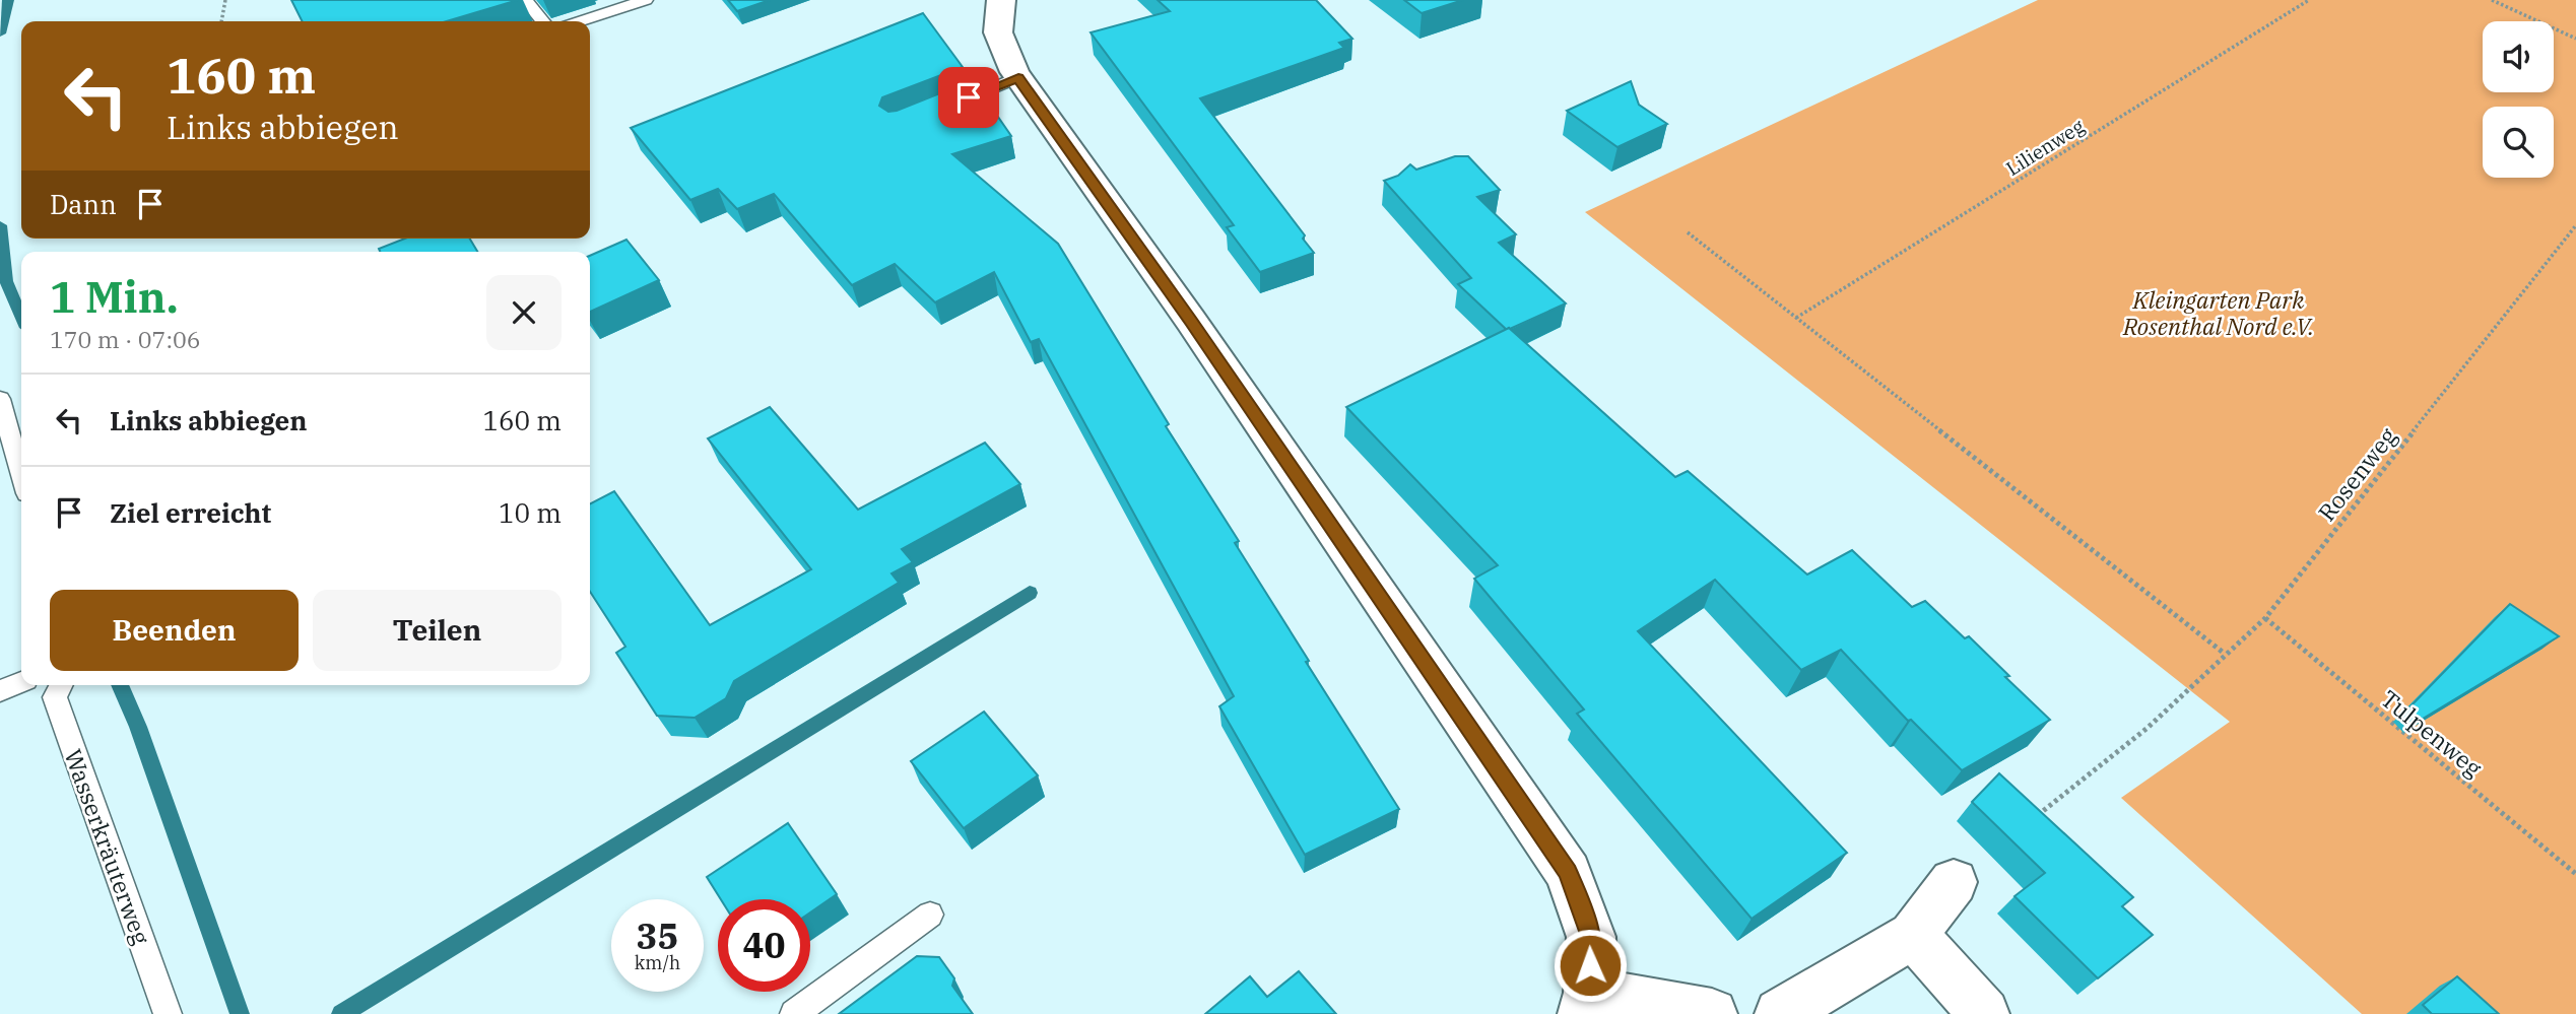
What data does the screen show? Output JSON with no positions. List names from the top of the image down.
{
  "streets": {
    "lane": ["Wasserkräuterweg"],
    "path": ["Lilienweg", "Rosenweg", "Tulpenweg"]
  },
  "crossings": [
    ["Rosenweg", "Tulpenweg"]
  ],
  "parks": ["Kleingarten Park Rosenthal Nord e.V."],
  "page": {
    "turn": ["160 m", "Links abbiegen"],
    "then": "Dann",
    "heading": ["1 Min.", "170 m · 07:06"],
    "list": [
      {
        "name": "Links abbiegen",
        "value": "160 m"
      },
      {
        "name": "Ziel erreicht",
        "value": "10 m"
      }
    ],
    "buttons": ["Beenden", "Teilen"],
    "speed": "35 km/h",
    "limit": "40"
  }
}
